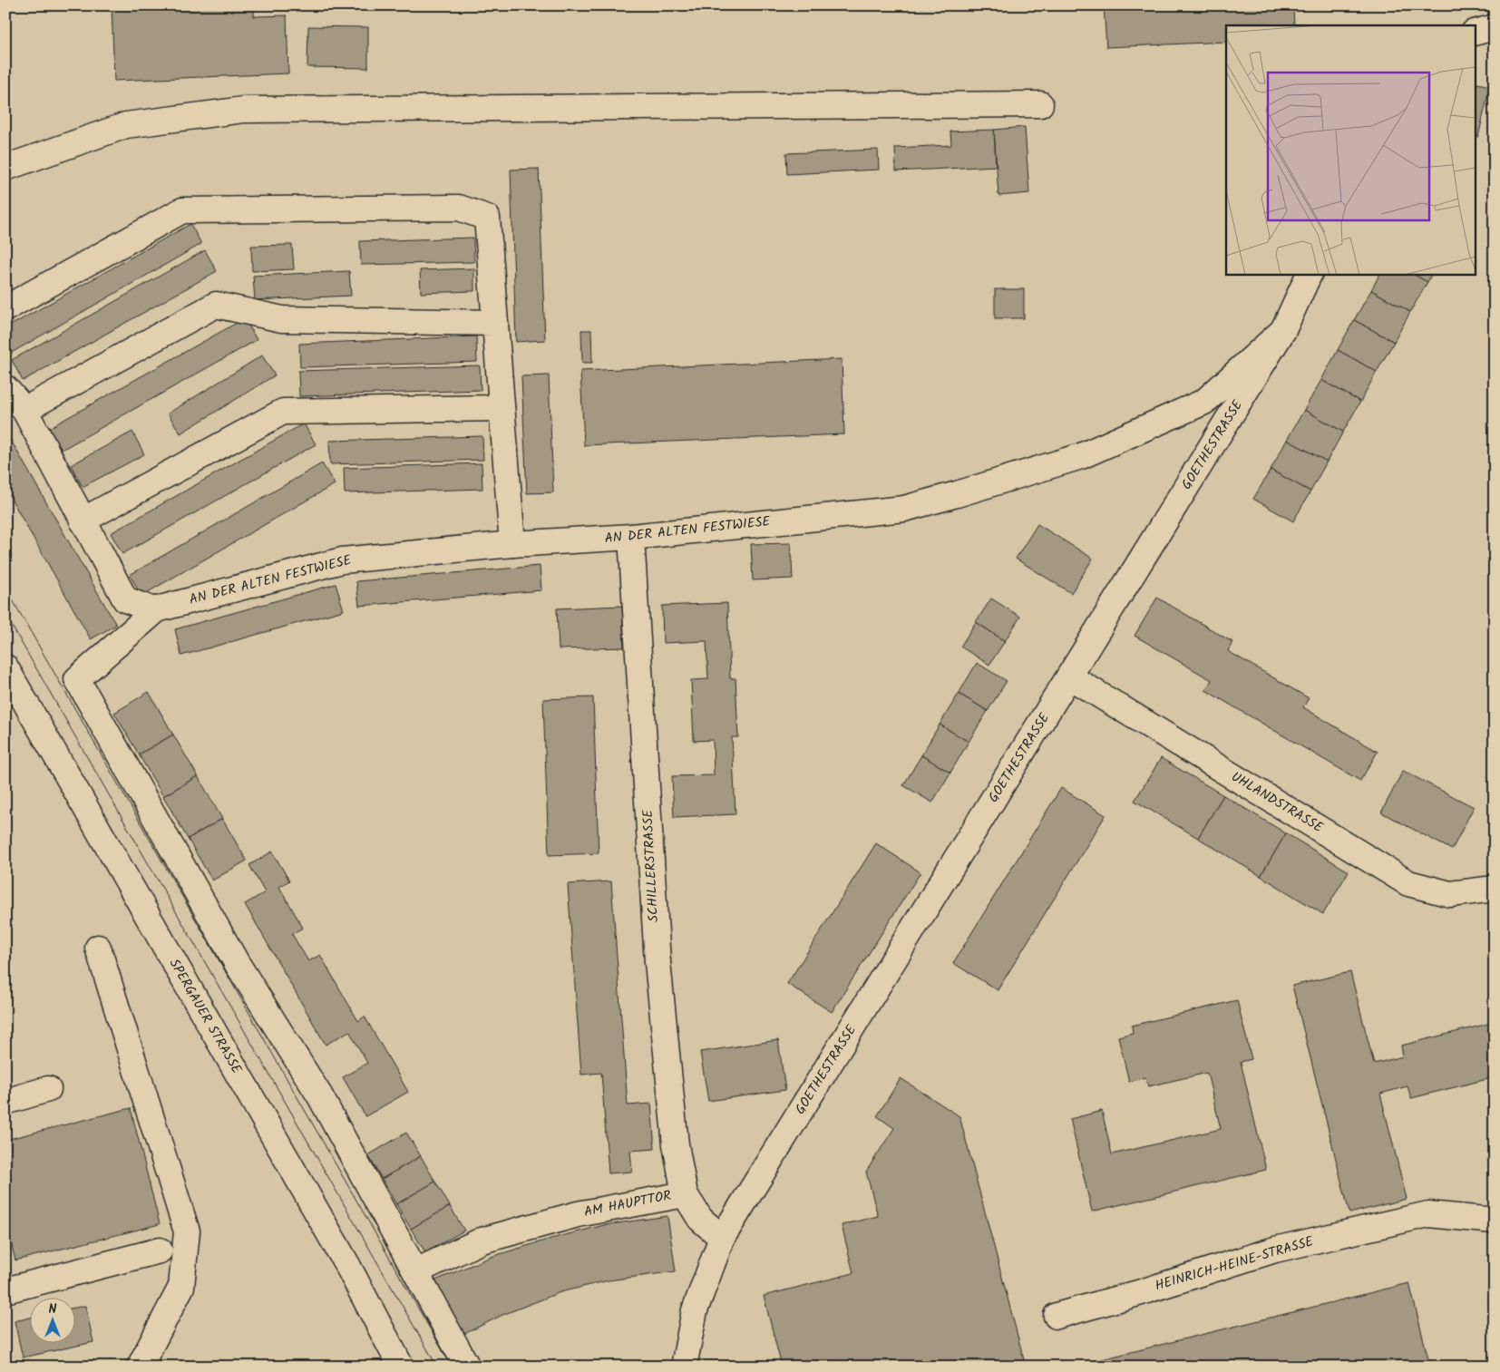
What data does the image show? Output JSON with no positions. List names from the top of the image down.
{
  "streets": {
    "street": [
      "GOETHESTRASSE",
      "AN DER ALTEN FESTWIESE",
      "UHLANDSTRASSE",
      "SCHILLERSTRASSE",
      "SPERGAUER STRASSE",
      "AM HAUPTTOR",
      "HEINRICH-HEINE-STRASSE"
    ]
  },
  "crossings": [
    ["GOETHESTRASSE", "AN DER ALTEN FESTWIESE"],
    ["GOETHESTRASSE", "UHLANDSTRASSE"],
    ["GOETHESTRASSE", "AM HAUPTTOR"],
    ["AN DER ALTEN FESTWIESE", "SCHILLERSTRASSE"],
    ["AN DER ALTEN FESTWIESE", "AM HAUPTTOR"],
    ["SCHILLERSTRASSE", "AM HAUPTTOR"]
  ],
  "north": "top"
}
